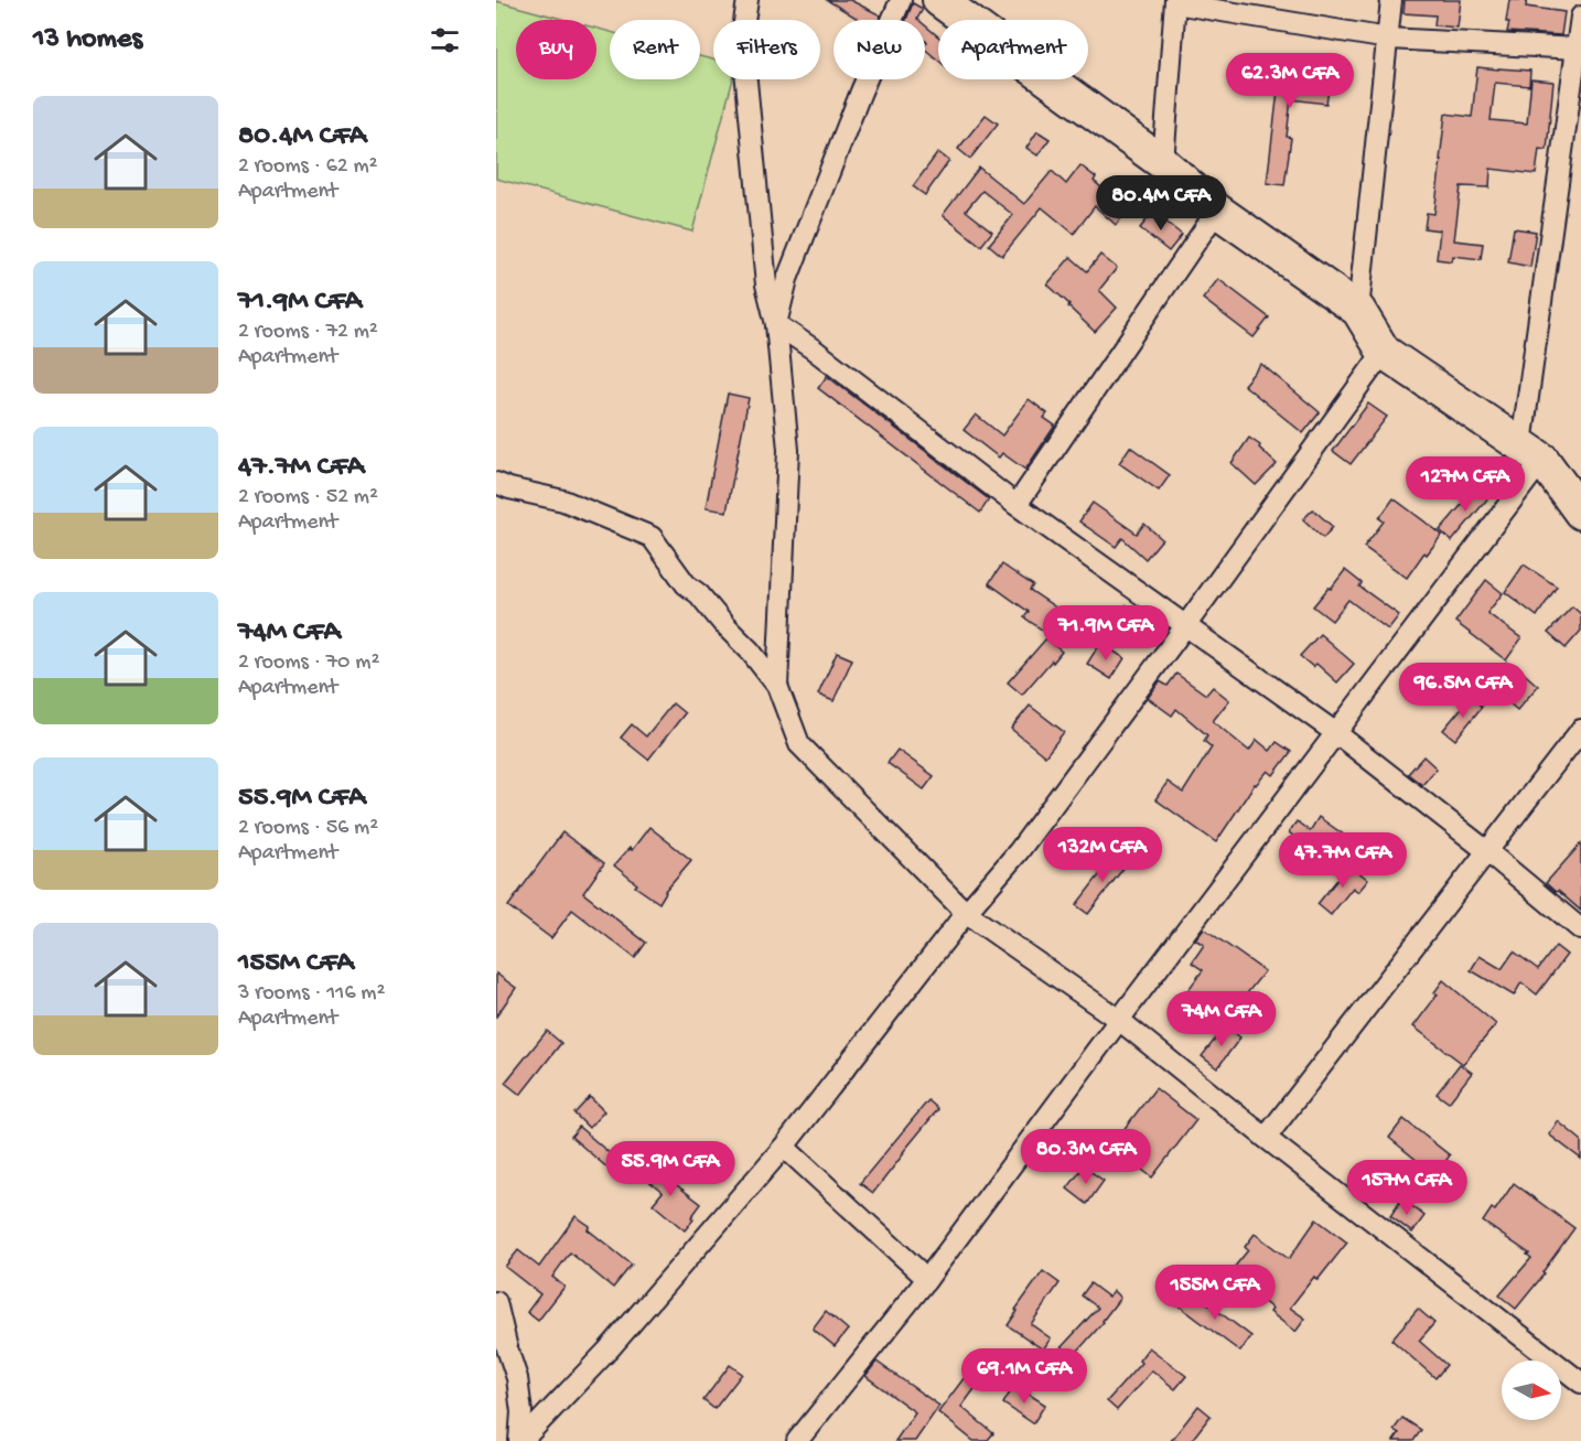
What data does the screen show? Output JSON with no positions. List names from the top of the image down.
{
  "north": "right",
  "page": {
    "heading": "13 homes",
    "chip": [
      "Buy",
      "Rent",
      "Filters",
      "New",
      "Apartment"
    ],
    "price": [
      "62.3M CFA",
      "80.4M CFA",
      "127M CFA",
      "71.9M CFA",
      "96.5M CFA",
      "132M CFA",
      "47.7M CFA",
      "74M CFA",
      "80.3M CFA",
      "55.9M CFA",
      "157M CFA",
      "155M CFA",
      "69.1M CFA"
    ],
    "list": [
      {
        "name": "80.4M CFA",
        "note": "2 rooms · 62 m² · Apartment"
      },
      {
        "name": "71.9M CFA",
        "note": "2 rooms · 72 m² · Apartment"
      },
      {
        "name": "47.7M CFA",
        "note": "2 rooms · 52 m² · Apartment"
      },
      {
        "name": "74M CFA",
        "note": "2 rooms · 70 m² · Apartment"
      },
      {
        "name": "55.9M CFA",
        "note": "2 rooms · 56 m² · Apartment"
      },
      {
        "name": "155M CFA",
        "note": "3 rooms · 116 m² · Apartment"
      }
    ]
  }
}
